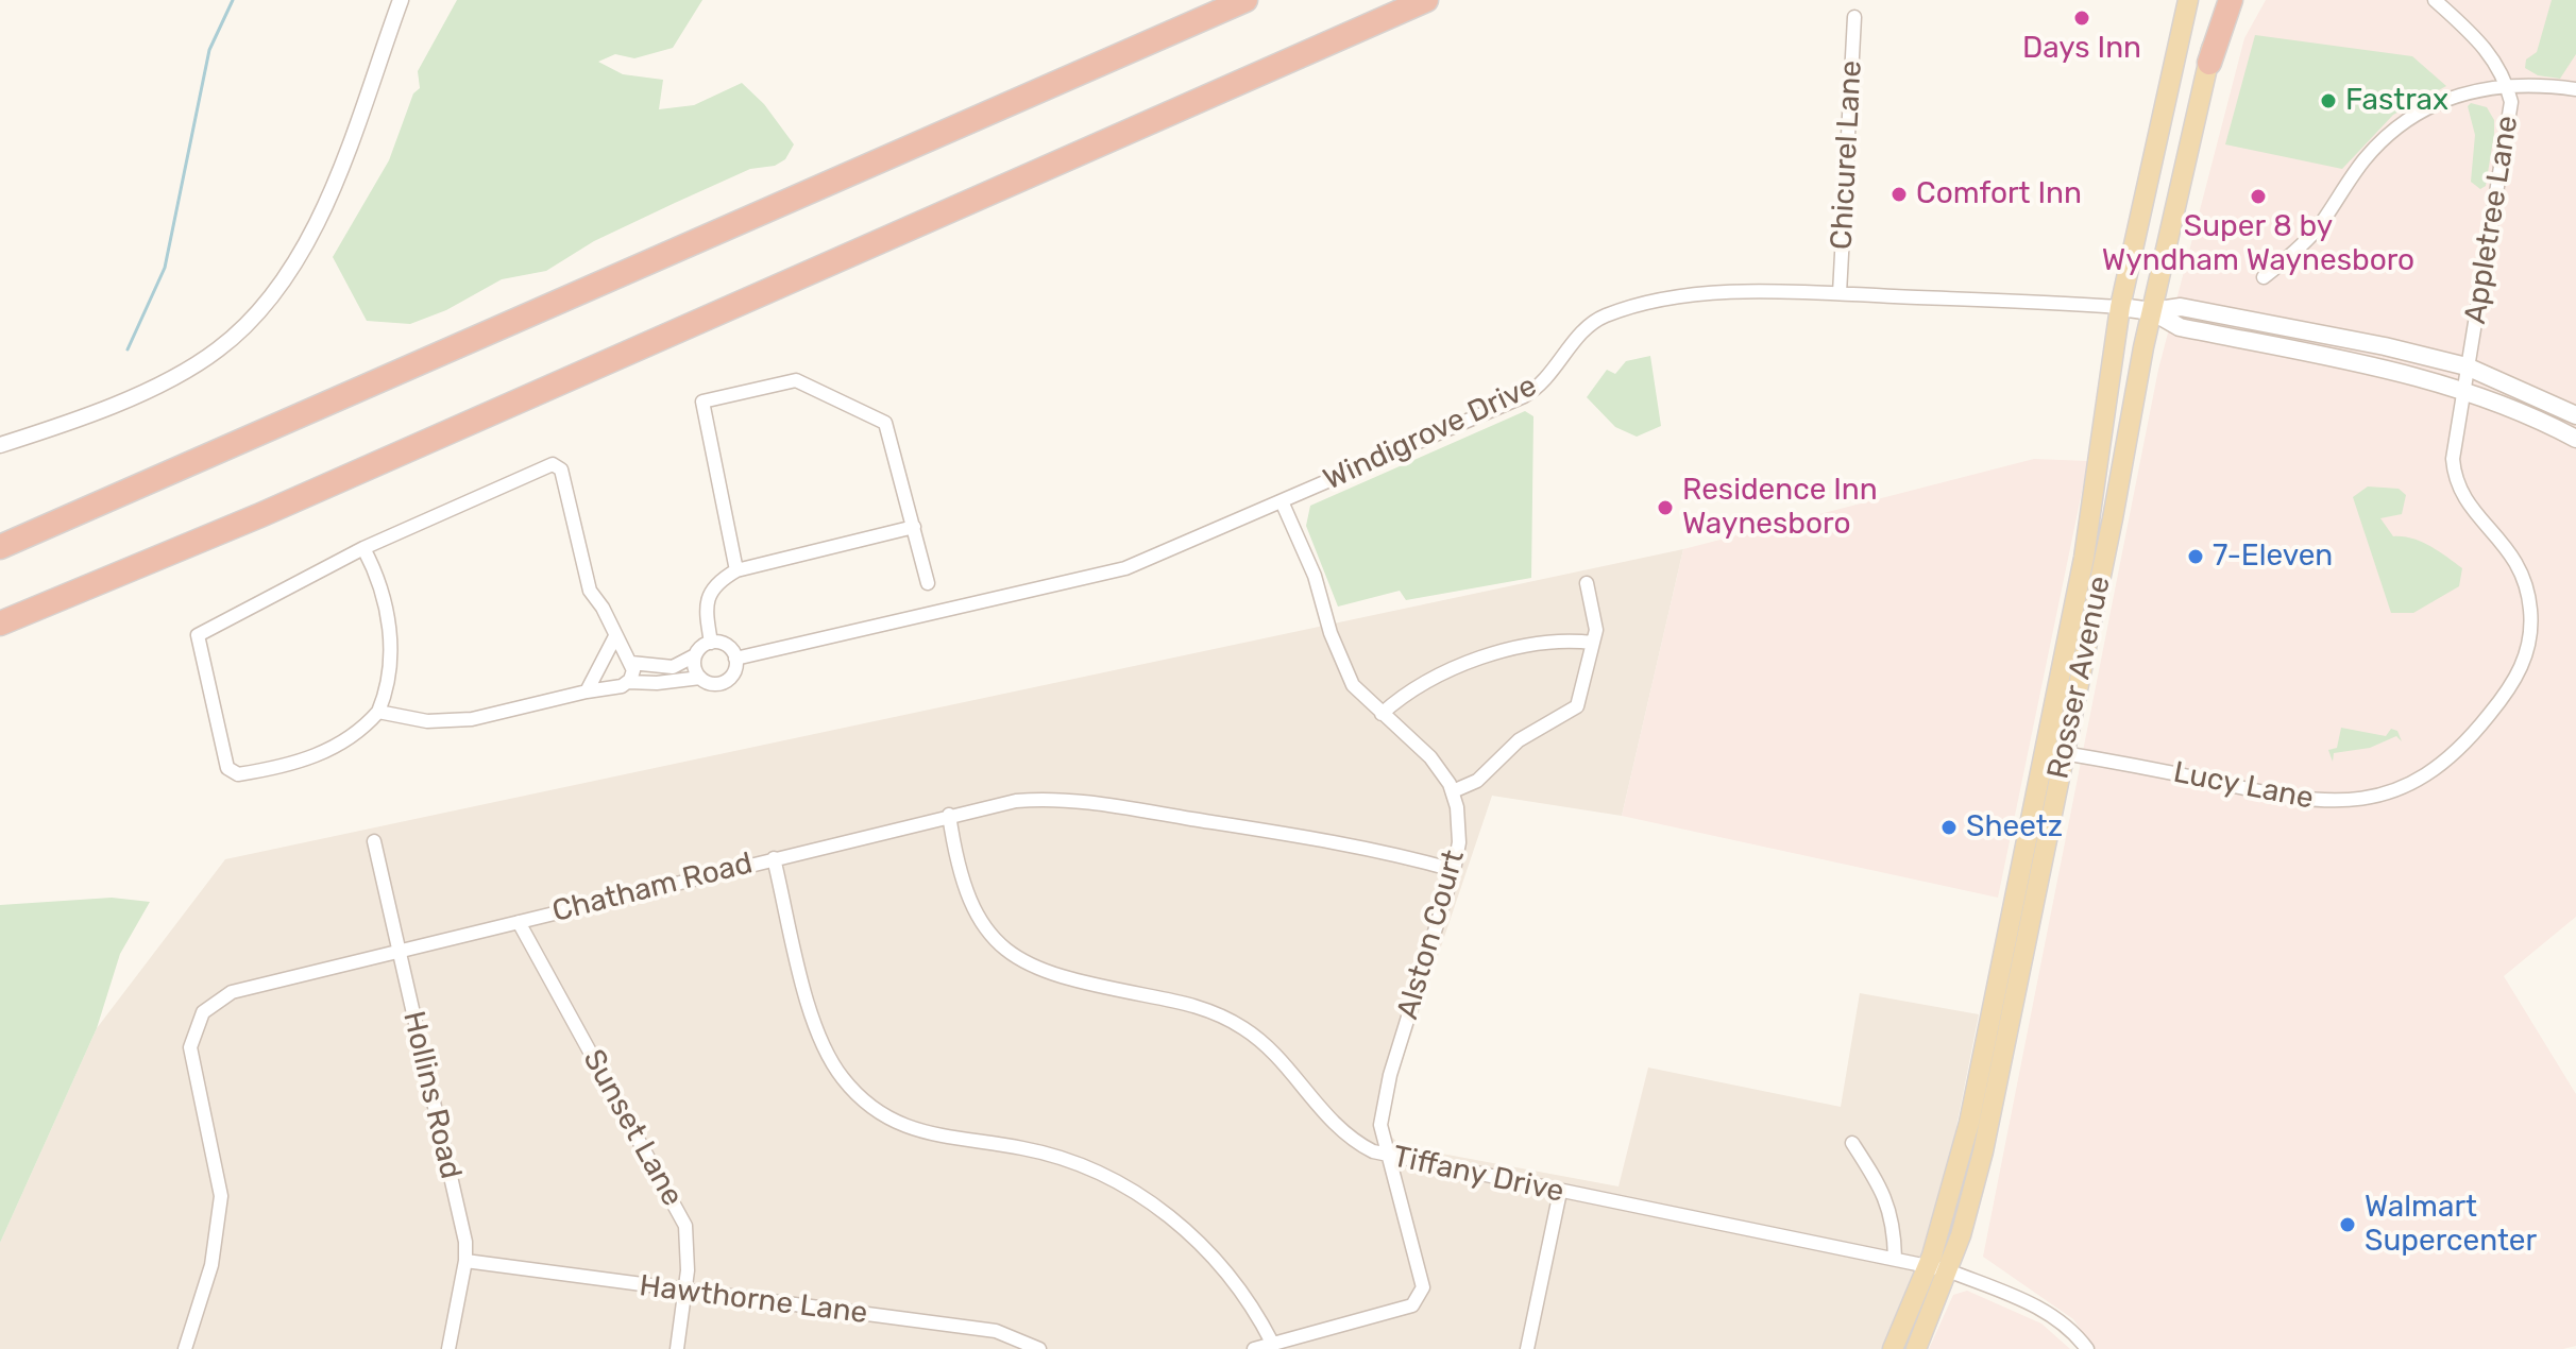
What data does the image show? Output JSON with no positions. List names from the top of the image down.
{
  "streets": {
    "main road": ["Rosser Avenue"],
    "street": [
      "Chicurel Lane",
      "Appletree Lane",
      "Windigrove Drive",
      "Lucy Lane",
      "Chatham Road",
      "Alston Court",
      "Hollins Road",
      "Sunset Lane",
      "Tiffany Drive",
      "Hawthorne Lane"
    ]
  },
  "crossings": [
    ["Chicurel Lane", "Windigrove Drive"],
    ["Appletree Lane", "Lucy Lane"],
    ["Windigrove Drive", "Rosser Avenue"],
    ["Windigrove Drive", "Alston Court"],
    ["Rosser Avenue", "Lucy Lane"],
    ["Rosser Avenue", "Tiffany Drive"],
    ["Chatham Road", "Alston Court"],
    ["Chatham Road", "Hollins Road"],
    ["Chatham Road", "Sunset Lane"],
    ["Chatham Road", "Tiffany Drive"],
    ["Alston Court", "Tiffany Drive"],
    ["Hollins Road", "Hawthorne Lane"],
    ["Sunset Lane", "Hawthorne Lane"]
  ],
  "places": [
    "Days Inn",
    "Fastrax",
    "Comfort Inn",
    "Super 8 by Wyndham Waynesboro",
    "Residence Inn Waynesboro",
    "7-Eleven",
    "Sheetz",
    "Walmart Supercenter"
  ]
}
